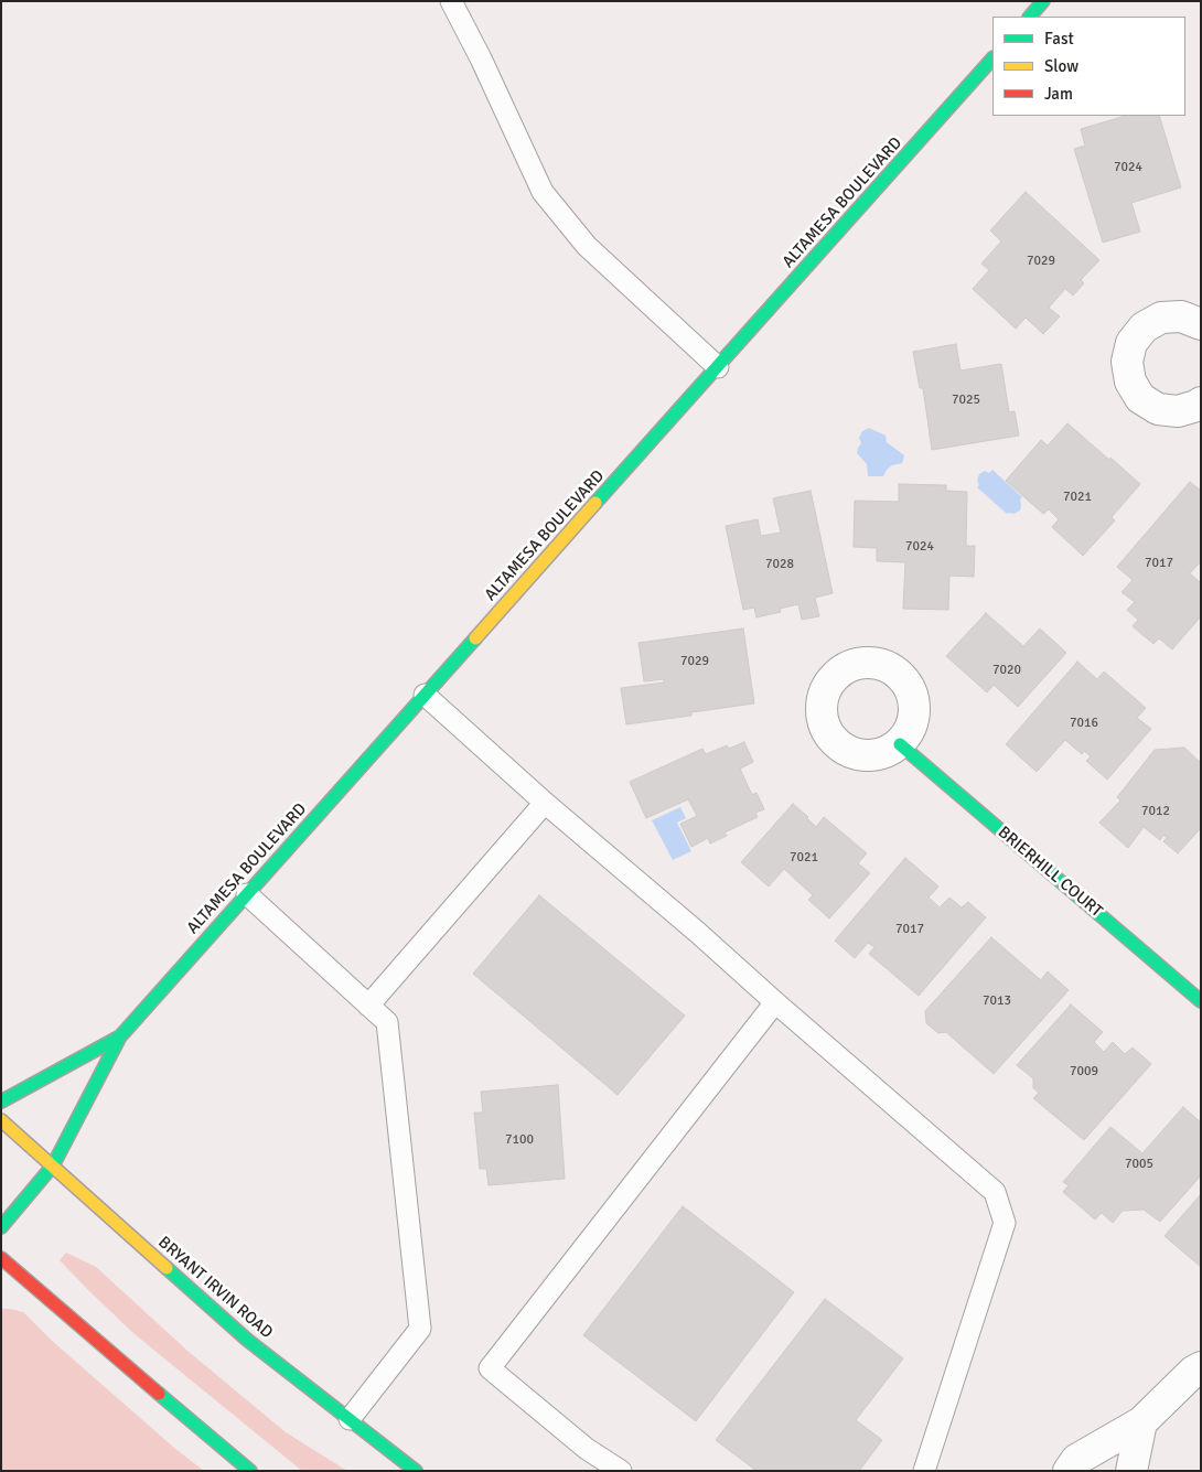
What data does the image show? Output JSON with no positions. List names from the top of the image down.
{
  "streets": {
    "street": ["ALTAMESA BOULEVARD", "BRIERHILL COURT", "BRYANT IRVIN ROAD"]
  },
  "crossings": [
    ["ALTAMESA BOULEVARD", "BRYANT IRVIN ROAD"]
  ],
  "house_numbers": [
    "7024",
    "7029",
    "7025",
    "7021",
    "7024",
    "7017",
    "7028",
    "7029",
    "7020",
    "7016",
    "7012",
    "7021",
    "7017",
    "7013",
    "7009",
    "7100",
    "7005"
  ],
  "legend": ["Fast", "Slow", "Jam"]
}
